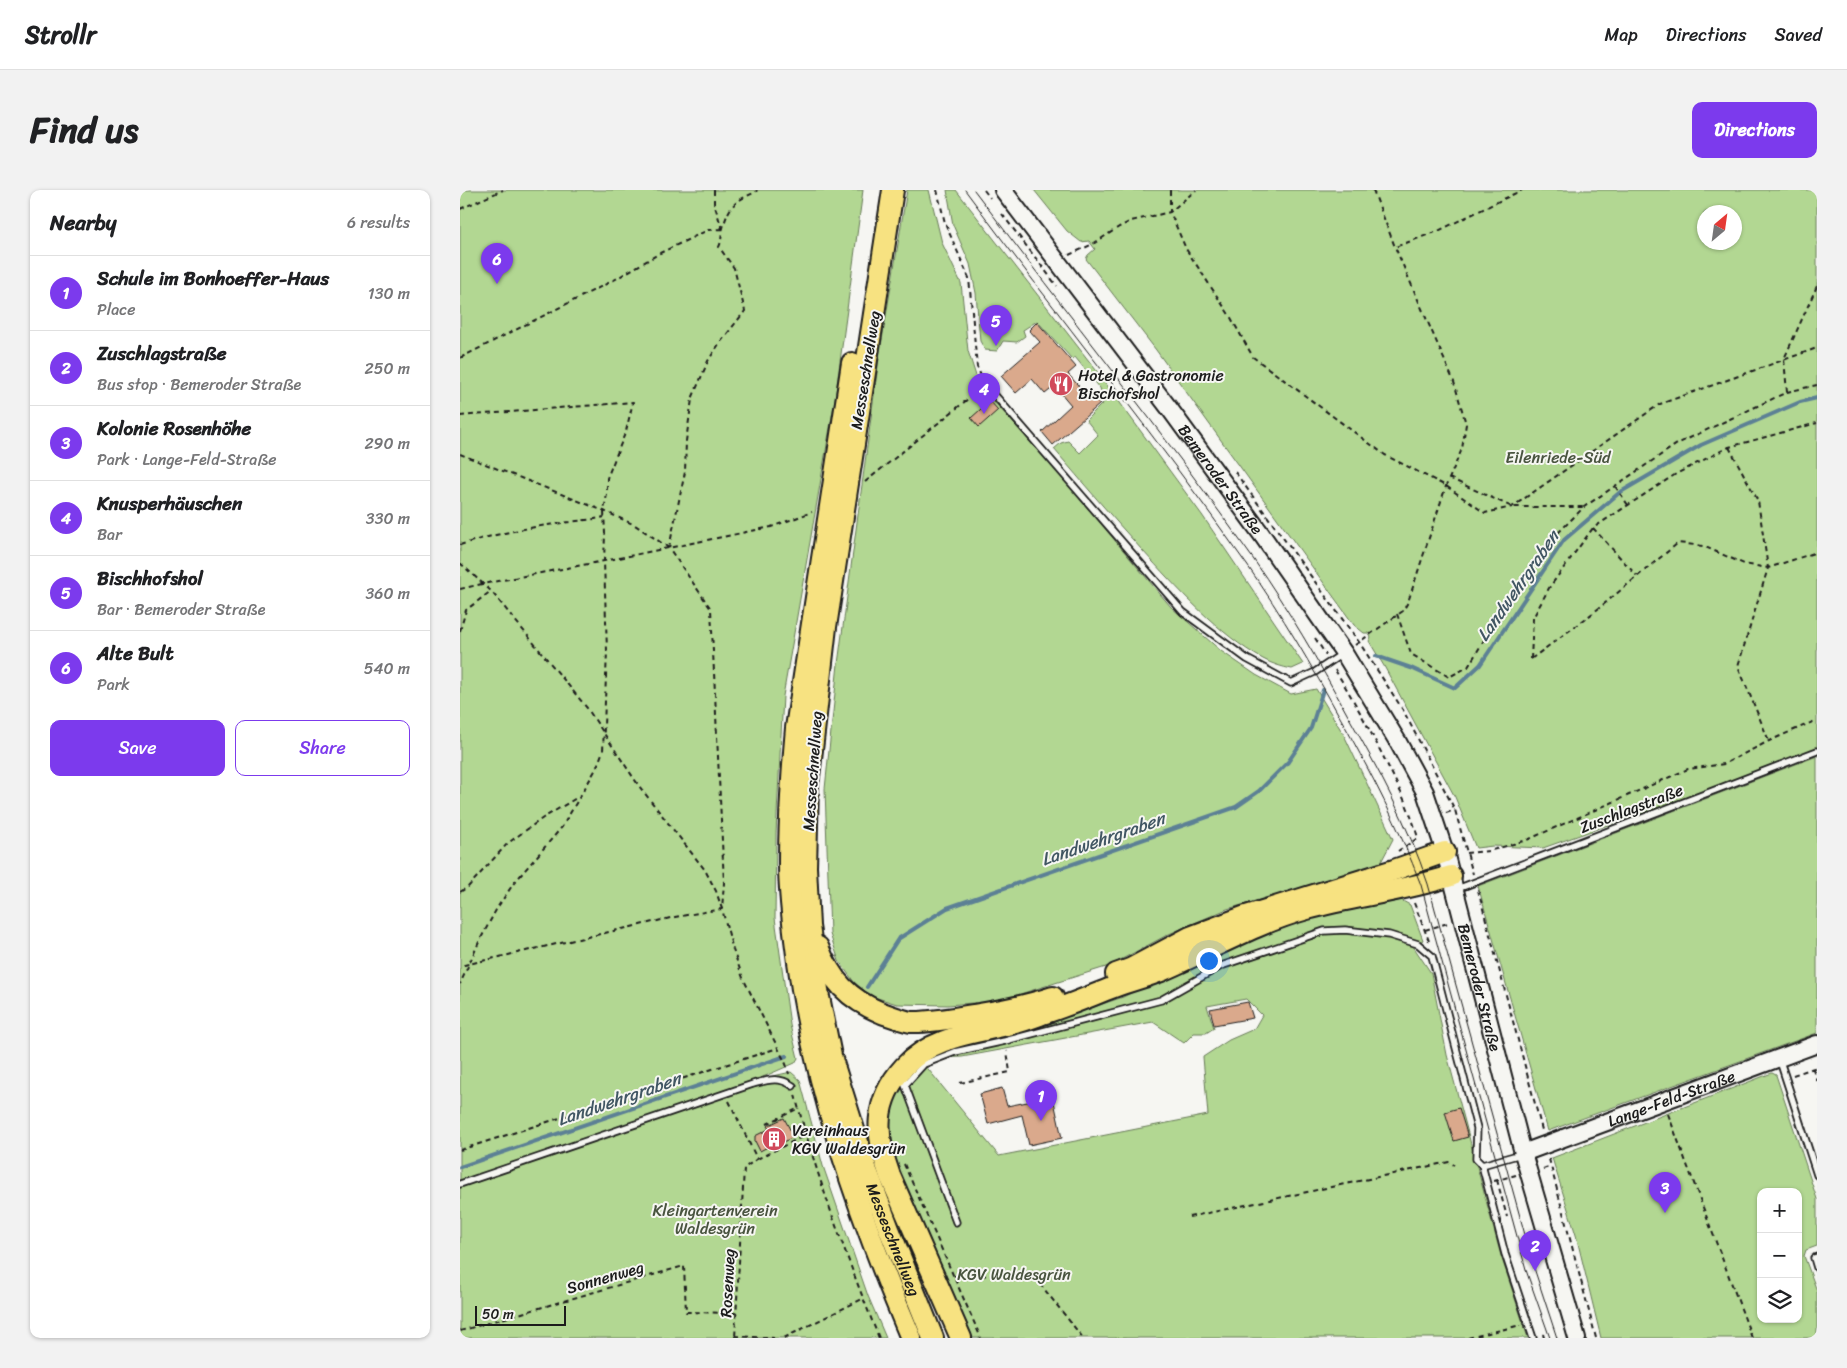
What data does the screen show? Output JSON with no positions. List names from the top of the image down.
{
  "streets": {
    "highway": ["Messeschnellweg"],
    "main road": ["Bemeroder Straße", "Lange-Feld-Straße"],
    "lane": ["Zuschlagstraße"],
    "path": ["Sonnenweg", "Rosenweg"]
  },
  "crossings": [
    ["Bemeroder Straße", "Zuschlagstraße"],
    ["Bemeroder Straße", "Lange-Feld-Straße"],
    ["Sonnenweg", "Rosenweg"]
  ],
  "water": ["Landwehrgraben"],
  "parks": ["Eilenriede-Süd", "Kleingartenverein Waldesgrün", "KGV Waldesgrün"],
  "places": {
    "restaurant": ["Hotel & Gastronomie Bischofshol"],
    "building": ["Vereinhaus KGV Waldesgrün"]
  },
  "scale_bar": "50 m",
  "north": "top right",
  "page": {
    "header": "Strollr",
    "nav": ["Map", "Directions", "Saved"],
    "title": "Find us",
    "buttons": [
      "Directions",
      ["Save", "Share"]
    ],
    "heading": ["Nearby", "6 results"],
    "pins": [
      "6",
      "5",
      "4",
      "1",
      "3",
      "2"
    ],
    "list": [
      {
        "mark": "1",
        "name": "Schule im Bonhoeffer-Haus",
        "note": "Place",
        "value": "130 m"
      },
      {
        "mark": "2",
        "name": "Zuschlagstraße",
        "note": "Bus stop · Bemeroder Straße",
        "value": "250 m"
      },
      {
        "mark": "3",
        "name": "Kolonie Rosenhöhe",
        "note": "Park · Lange-Feld-Straße",
        "value": "290 m"
      },
      {
        "mark": "4",
        "name": "Knusperhäuschen",
        "note": "Bar",
        "value": "330 m"
      },
      {
        "mark": "5",
        "name": "Bischhofshol",
        "note": "Bar · Bemeroder Straße",
        "value": "360 m"
      },
      {
        "mark": "6",
        "name": "Alte Bult",
        "note": "Park",
        "value": "540 m"
      }
    ],
    "map_buttons": ["+", "−"],
    "scale": "50 m"
  }
}
